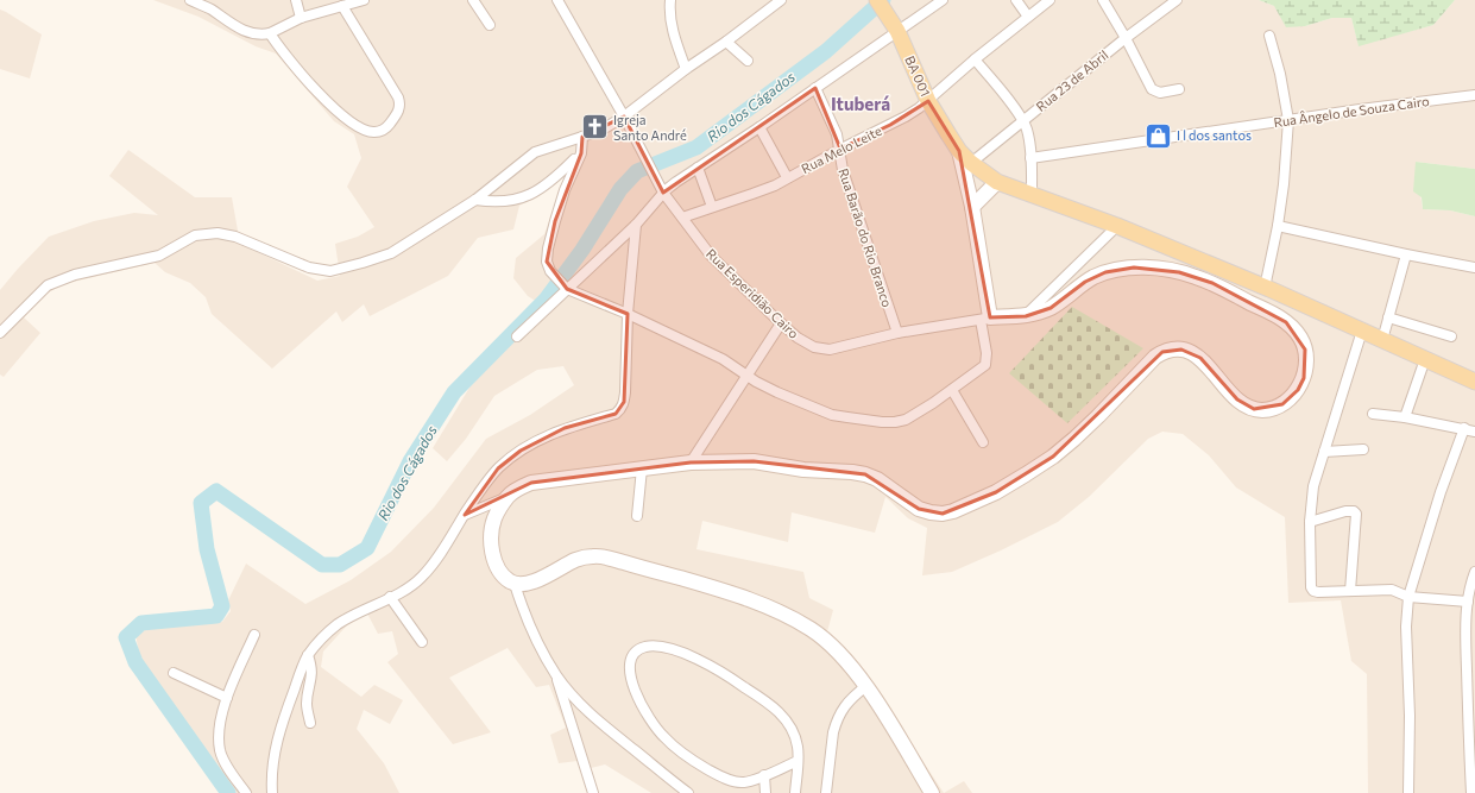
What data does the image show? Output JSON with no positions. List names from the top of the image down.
{
  "streets": {
    "main road": ["BA 001"],
    "street": [
      "Rua 23 de Abril",
      "Rua Ângelo de Souza Cairo",
      "Rua Melo Leite",
      "Rua Barão do Rio Branco",
      "Rua Esperidião Cairo"
    ]
  },
  "crossings": [
    ["BA 001", "Rua 23 de Abril"],
    ["BA 001", "Rua Melo Leite"],
    ["Rua Melo Leite", "Rua Barão do Rio Branco"],
    ["Rua Melo Leite", "Rua Esperidião Cairo"],
    ["Rua Barão do Rio Branco", "Rua Esperidião Cairo"]
  ],
  "districts": ["Ituberá"],
  "water": ["Rio dos Cágados"],
  "places": {
    "church": ["Igreja Santo André"],
    "shop": ["I l dos santos"]
  }
}
